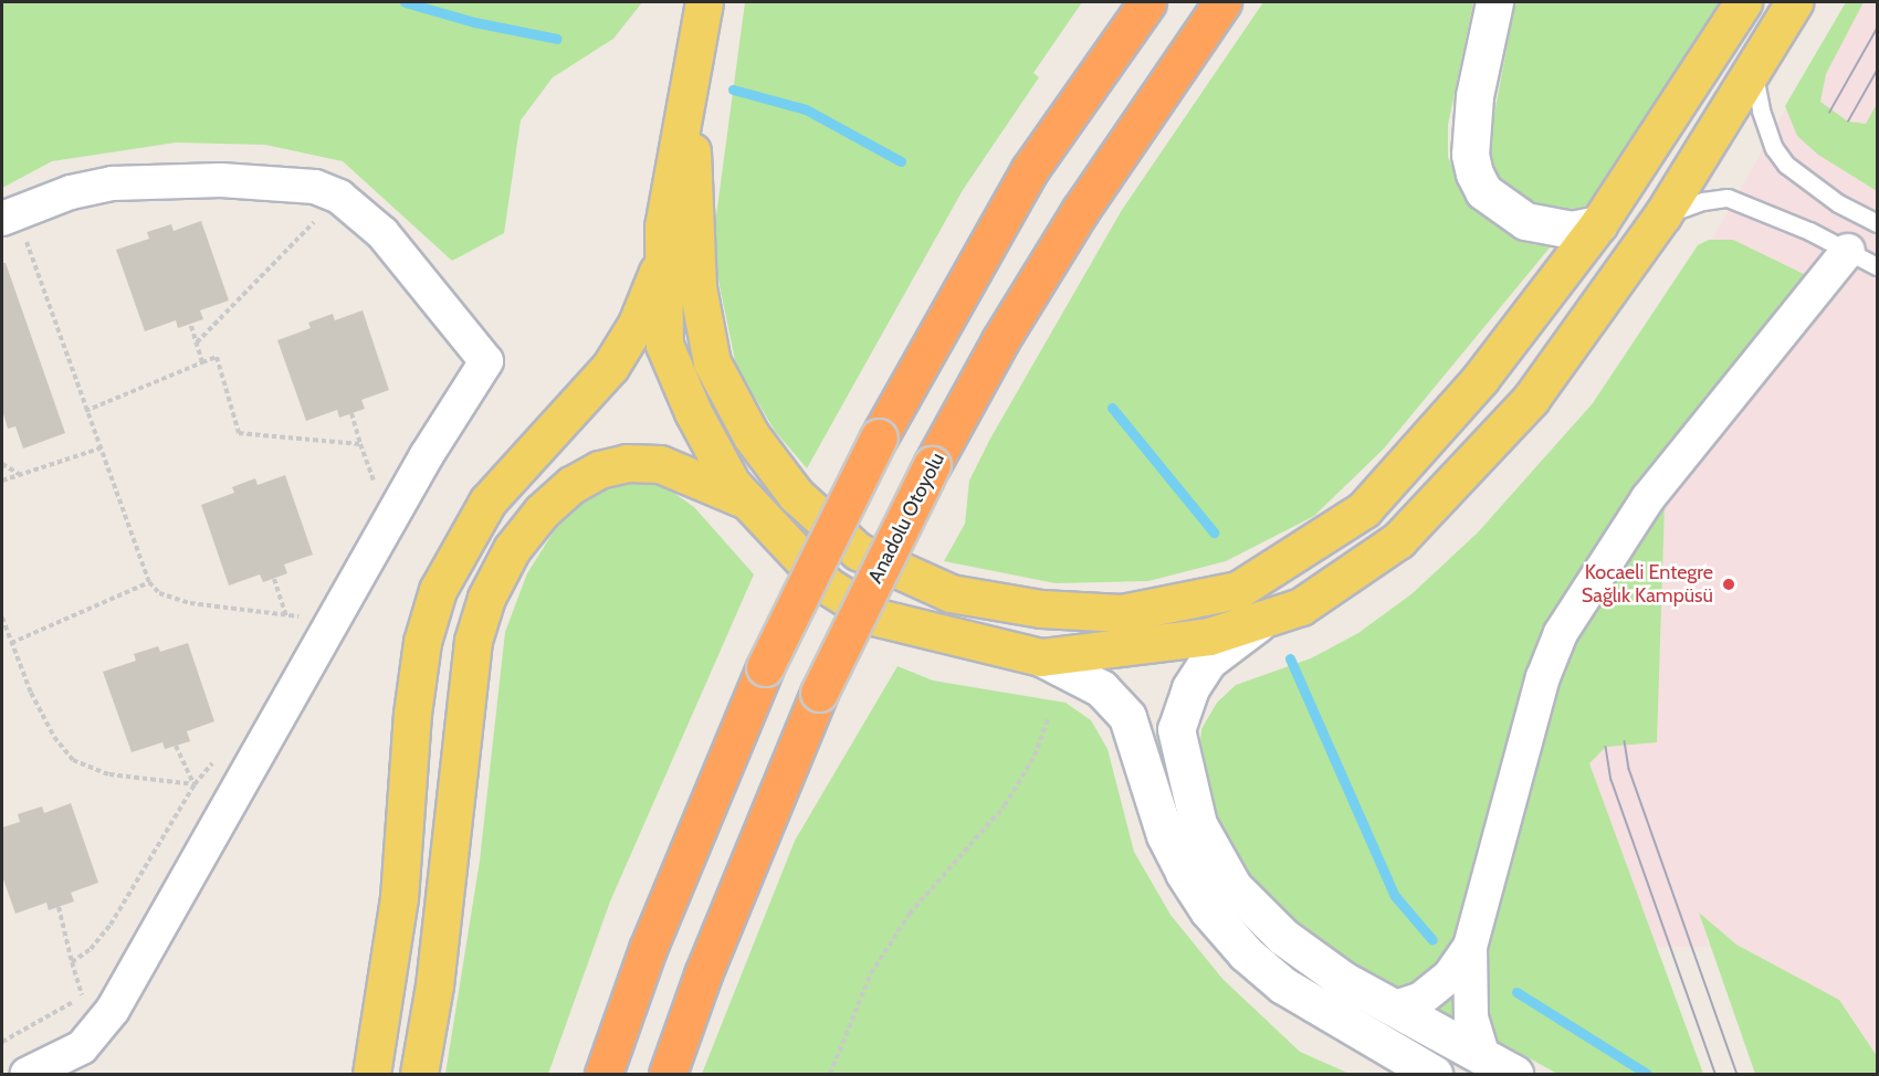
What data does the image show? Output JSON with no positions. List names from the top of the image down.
{
  "streets": {
    "highway": ["Anadolu Otoyolu"]
  },
  "places": ["Kocaeli Entegre Sağlık Kampüsü"]
}
